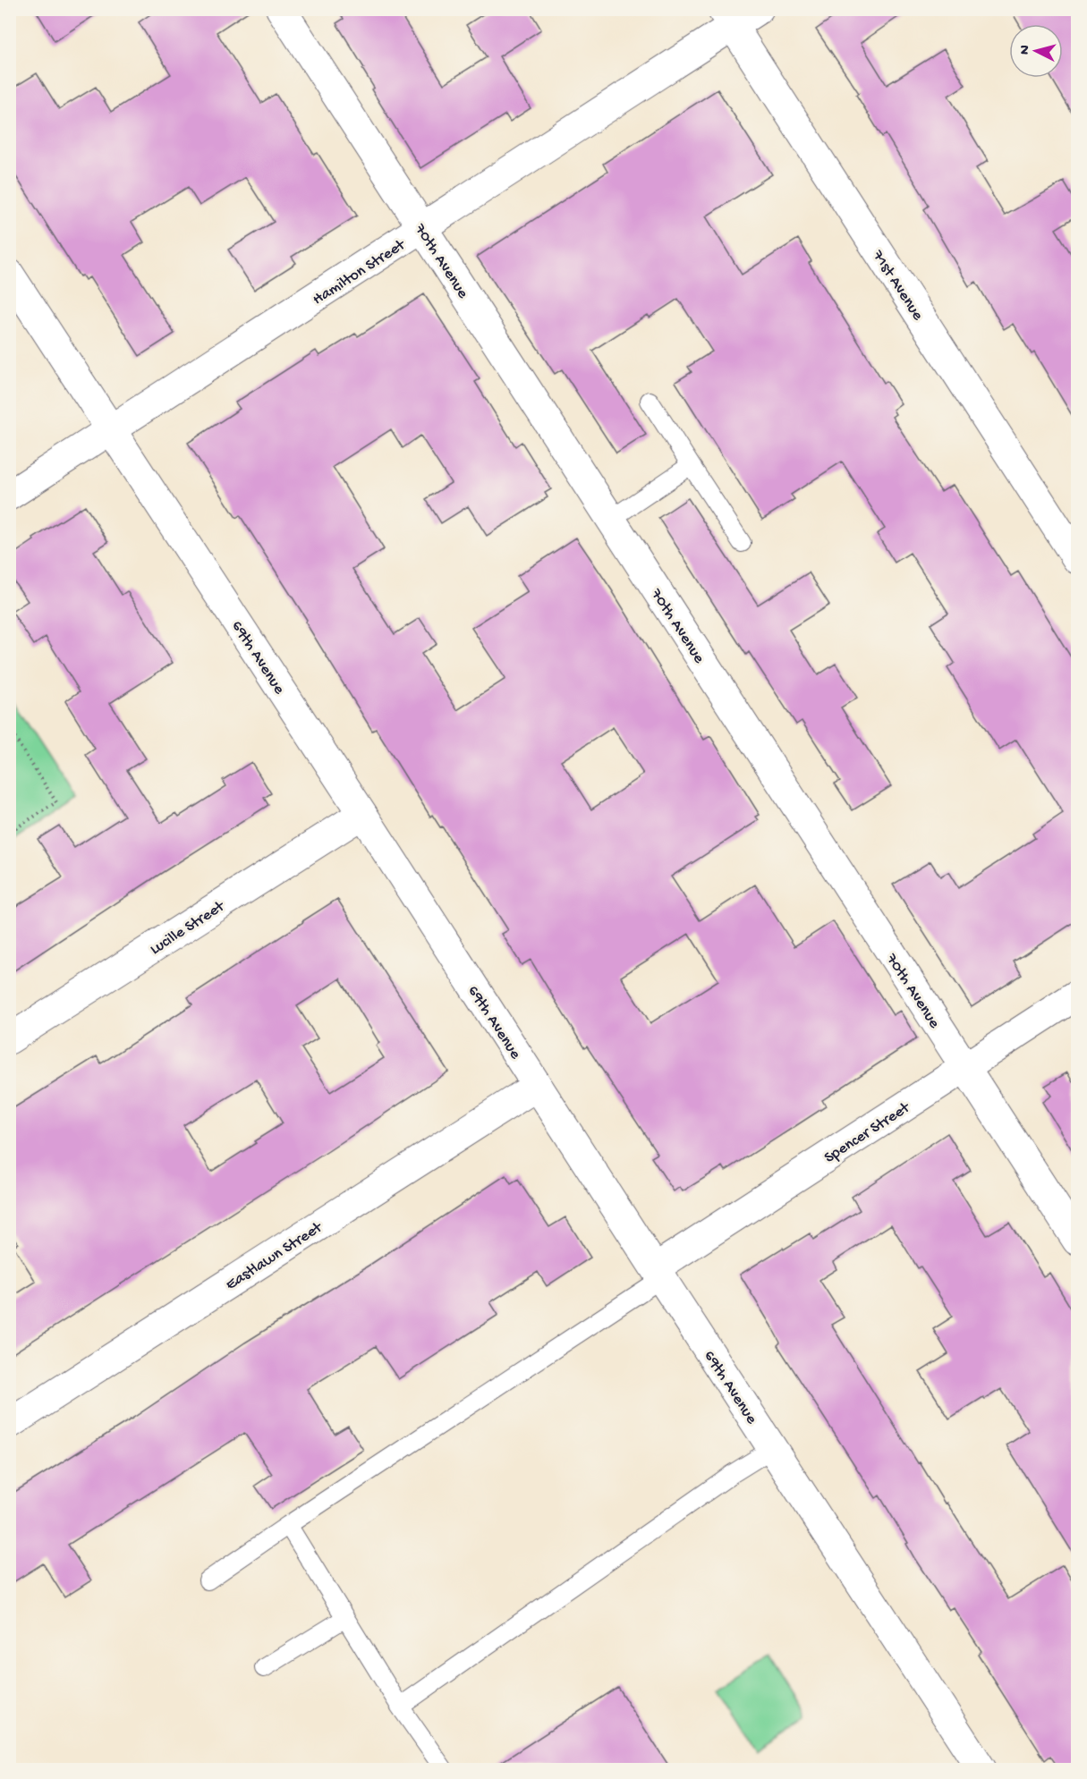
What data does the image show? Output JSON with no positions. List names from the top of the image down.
{
  "streets": {
    "street": [
      "70th Avenue",
      "Hamilton Street",
      "71st Avenue",
      "69th Avenue",
      "Lucille Street",
      "Spencer Street",
      "Eastlawn Street"
    ]
  },
  "crossings": [
    ["70th Avenue", "Hamilton Street"],
    ["70th Avenue", "Spencer Street"],
    ["Hamilton Street", "71st Avenue"],
    ["Hamilton Street", "69th Avenue"],
    ["69th Avenue", "Lucille Street"],
    ["69th Avenue", "Spencer Street"],
    ["69th Avenue", "Eastlawn Street"]
  ],
  "north": "left"
}
